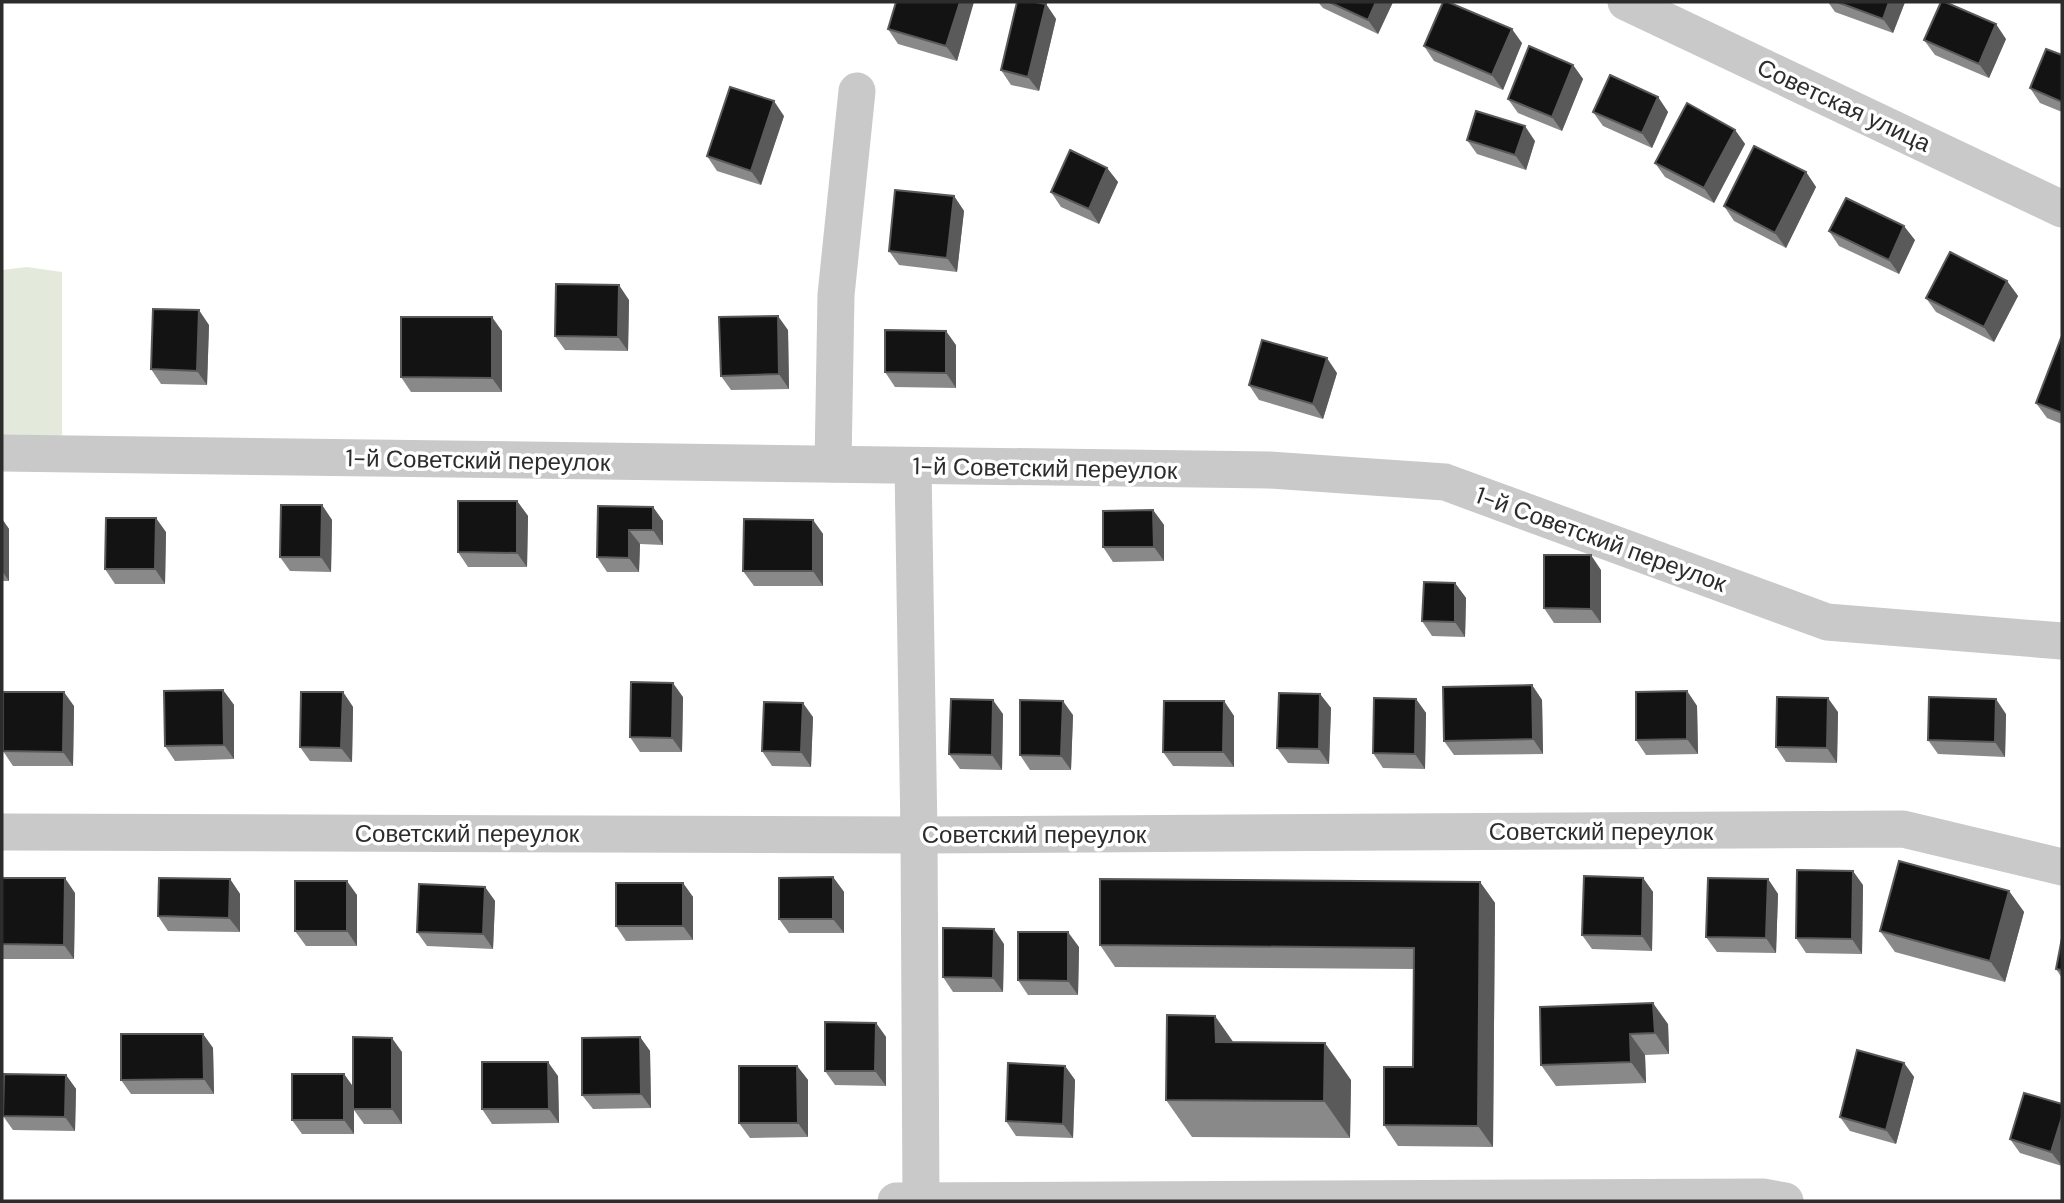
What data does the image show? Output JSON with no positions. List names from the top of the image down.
{
  "streets": {
    "street": ["Советская улица", "1-й Советский переулок", "Советский переулок"]
  }
}
